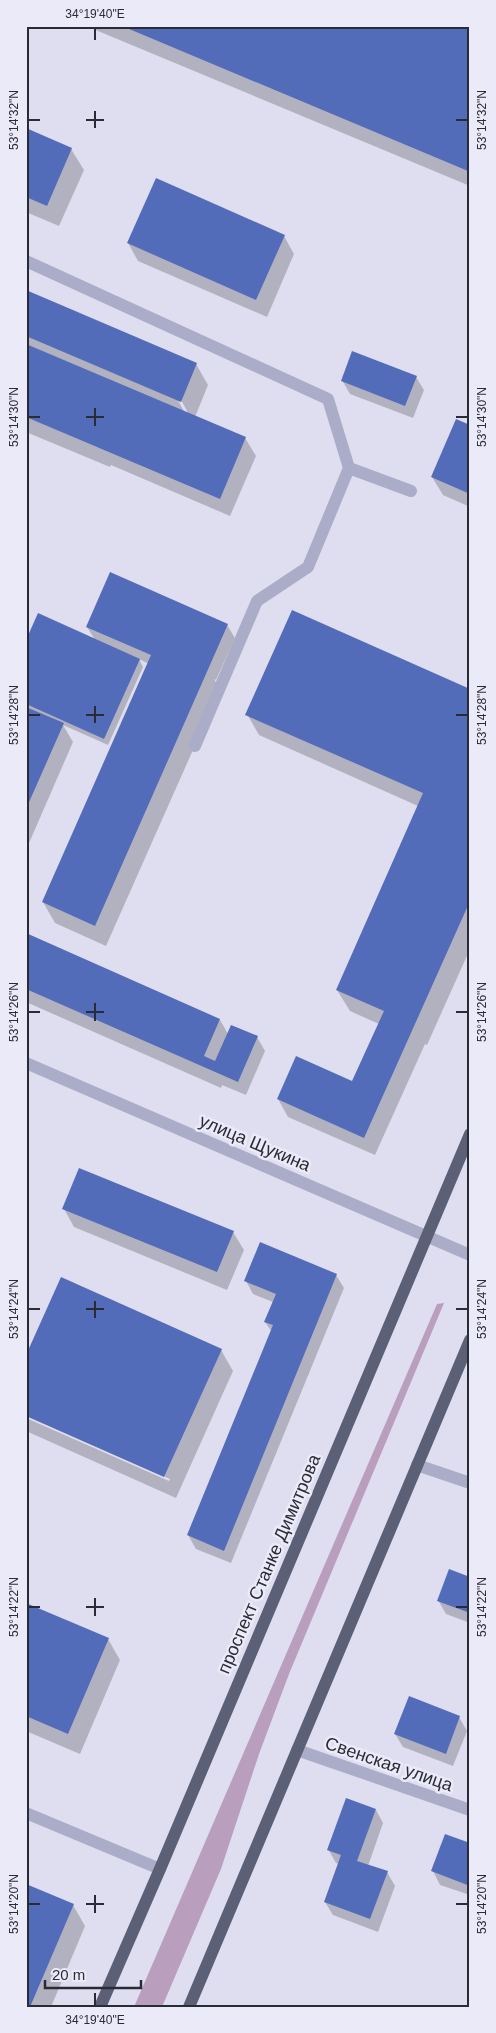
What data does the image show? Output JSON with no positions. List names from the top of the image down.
{
  "streets": {
    "main road": ["проспект Станке Димитрова"],
    "street": ["улица Щукина", "Свенская улица"]
  },
  "crossings": [
    ["улица Щукина", "проспект Станке Димитрова"]
  ],
  "scale_bar": "20 m",
  "coordinates": [
    "34°19'40\"E",
    "53°14'32\"N",
    "53°14'30\"N",
    "53°14'28\"N",
    "53°14'26\"N",
    "53°14'24\"N",
    "53°14'22\"N",
    "53°14'20\"N"
  ]
}
